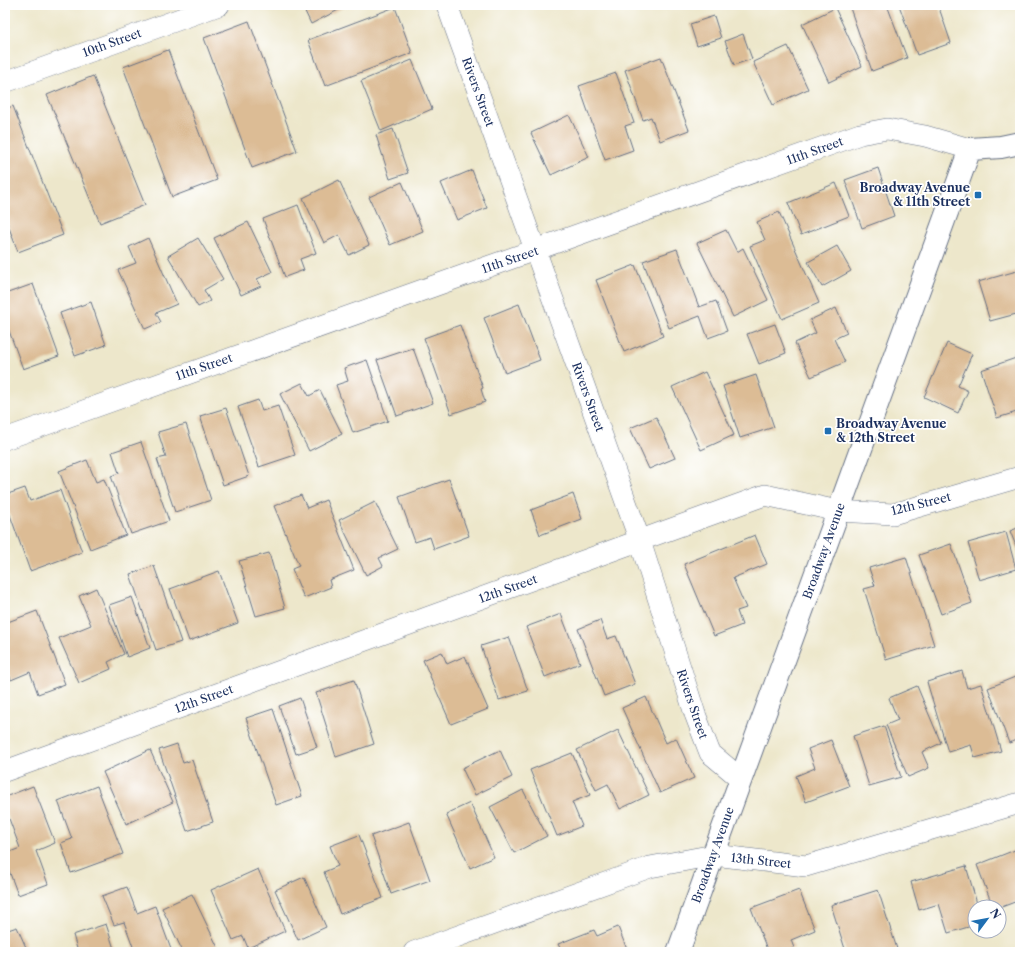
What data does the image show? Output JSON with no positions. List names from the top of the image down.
{
  "streets": {
    "street": [
      "10th Street",
      "Rivers Street",
      "11th Street",
      "12th Street",
      "Broadway Avenue",
      "13th Street"
    ]
  },
  "crossings": [
    ["Rivers Street", "11th Street"],
    ["Rivers Street", "12th Street"],
    ["Rivers Street", "Broadway Avenue"],
    ["11th Street", "Broadway Avenue"],
    ["12th Street", "Broadway Avenue"],
    ["Broadway Avenue", "13th Street"]
  ],
  "places": {
    "transit": ["Broadway Avenue & 11th Street", "Broadway Avenue & 12th Street"]
  },
  "north": "top right"
}
